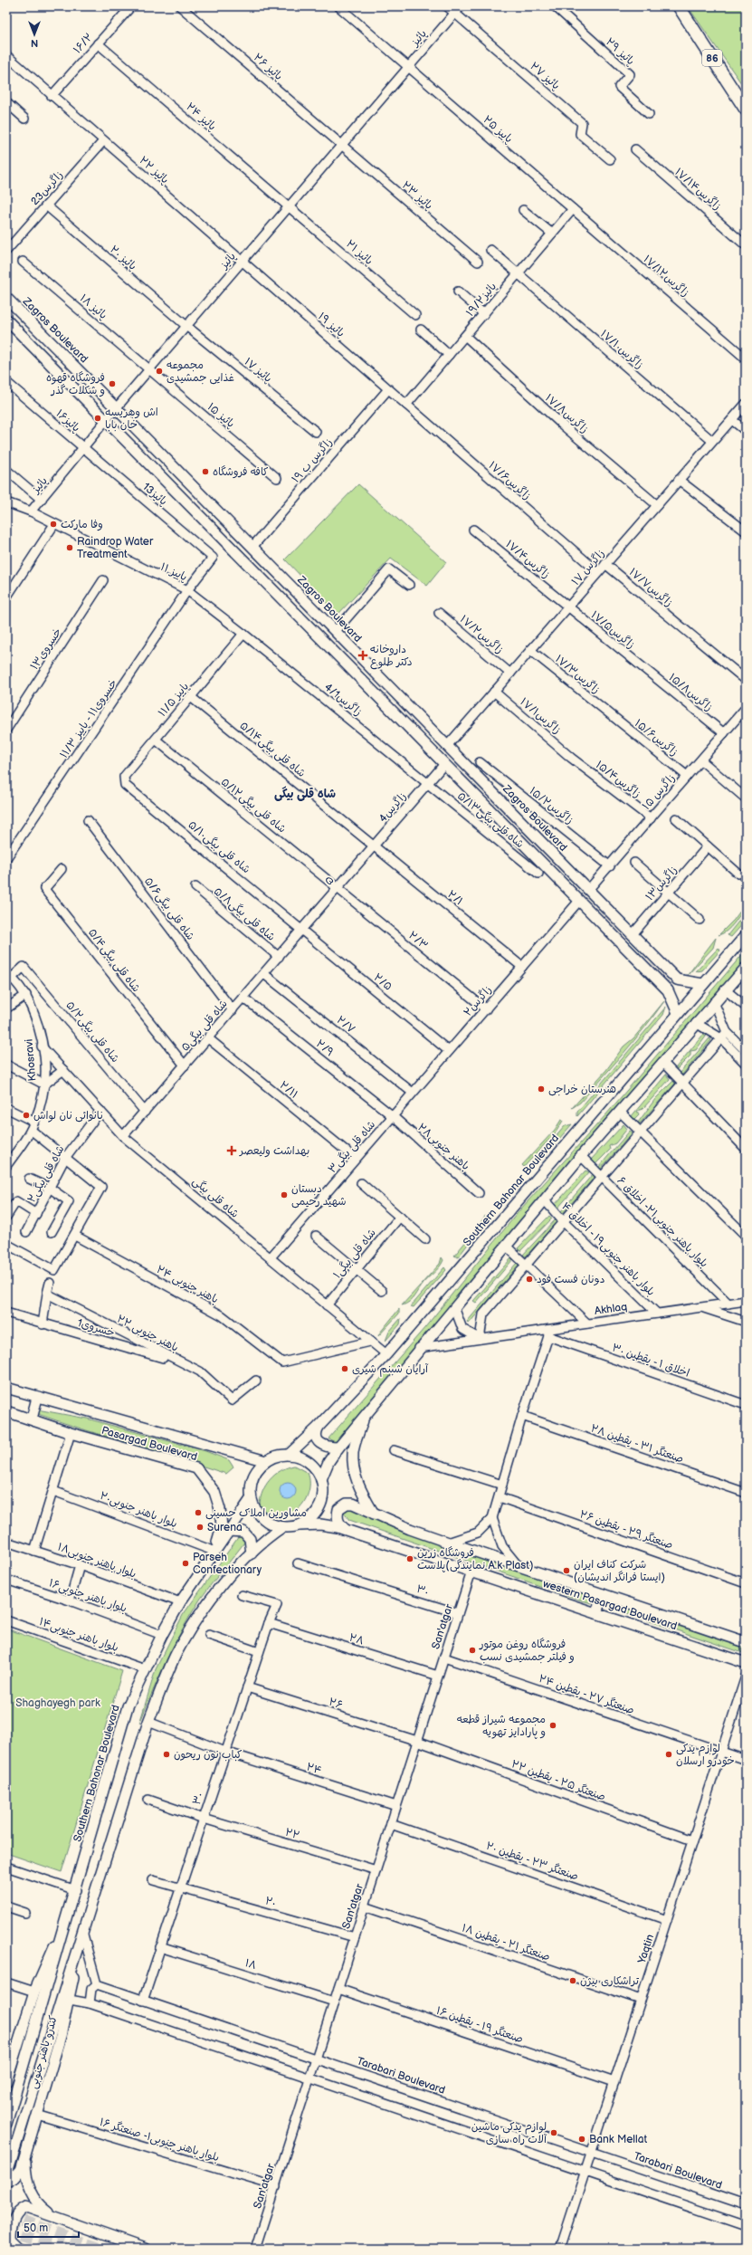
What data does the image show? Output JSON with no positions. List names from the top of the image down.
{
  "streets": {
    "highway": ["86"],
    "main road": [
      "Zagros Boulevard",
      "Southern Bahonar Boulevard",
      "Pasargad Boulevard",
      "western Pasargad Boulevard",
      "کندرو باهنر جنوبی"
    ],
    "street": [
      "پائیز",
      "۱۶/۲",
      "پائیز ۲۹",
      "پائیز ۲۶",
      "پائیز ۲۷",
      "پائیز ۲۴",
      "پاییز ۲۵",
      "پائیز ۲۲",
      "زاگرس23",
      "زاگرس۱۷/۱۴",
      "پائیز ۲۳",
      "پائیز ۲۱",
      "پائیز ۲۰",
      "زاگرس۱۷/۱۲",
      "پائیز۱۹/۲",
      "پائیز ۱۸",
      "پائیز ۱۹",
      "زاگرس۱۷/۱۰",
      "پائیز ۱۷",
      "زاگرس۱۷/۸",
      "پائیز ۱۵",
      "پائیز۱۶",
      "زاگرس ب ۱۹",
      "زاگرس۱۷/۶",
      "پائیز13",
      "زاگرس۱۷/۴",
      "زاگرس ۱۷",
      "پاییز ۱۱",
      "زاگرس۱۷/۷",
      "زاگرس۱۷/۵",
      "زاگرس۱۷/۲",
      "خسروى۱۳",
      "زاگرس۱۷/۳",
      "زاگرس۱۵/۸",
      "پاییز ۱۱/۵",
      "4/1زاگرس",
      "زاگرس۱۷/۱",
      "خسروى۱۱ - پاییز ۱۱/۳",
      "زاگرس۱۵/۶",
      "شاه قلی بیگی۵/۱۴",
      "زاگرس۱۵/۴",
      "زاگرس ۱۵",
      "شاه قلی بیگی۵/۱۲",
      "زاگرس۱۵/۲",
      "زاگرس4",
      "شاه قلی بیگی۵/۱۳",
      "شاه قلی بیگی۵/۱۰",
      "۵",
      "زاگرس۱۳",
      "۲/۱",
      "شاه قلی بیگی۵/۶",
      "شاه قلی بیگی۵/۸",
      "۲/۳",
      "شاه قلی بیگی۵/۴",
      "۲/۵",
      "زاگرس۲",
      "۲/۷",
      "شاه قلی بیگی۵",
      "شاه قلی بیگی۵/۲",
      "۲/۹",
      "Khosravi",
      "۲/۱۱",
      "شاه قلی بیگی۳",
      "باهنر جنوبی۲۸",
      "شاه قلی بیگی۲",
      "شاه قلی بیگی",
      "بلوار باهنر جنوبی۲۱- اخلاق ۶",
      "بلوار باهنر جنوبی۱۹ - اخلاق ۴",
      "شاه قلی بیگی۱",
      "۲۴ باهنر جنوبی",
      "Akhlaq",
      "خسروى1",
      "۲۲ باهنر جنوبی",
      "اخلاق ۱ - یقطین ۳۰",
      "صنعتگر ۳۱ - یقطین ۲۸",
      "بلوار باهنر جنوبی۲۰",
      "صنعتگر ۲۹ - یقطین ۲۶",
      "۱۸بلوار باهنر جنوبی",
      "۳۰",
      "بلوار باهنر جنوبی۱۶",
      "San'atgar",
      "بلوار باهنر جنوبی۱۴",
      "۲۸",
      "صنعتگر ۲۷ - یقطین ۲۴",
      "۲۶",
      "۲۴",
      "صنعتگر ۲۵ - یقطین ۲۲",
      "۲۲",
      "صنعتگر ۲۳ - یقطین ۲۰",
      "۲۰",
      "صنعتگر ۲۱ - یقطین ۱۸",
      "Yaqtin",
      "۱۸",
      "صنعتگر ۱۹ - یقطین ۱۶",
      "Tarabari Boulevard",
      "بلوار باهنر جنوبی۱- صنعتگر ۱۶"
    ]
  },
  "crossings": [
    ["پائیز", "پائیز ۲۶"],
    ["پائیز", "پائیز ۲۷"],
    ["پائیز", "پائیز ۲۴"],
    ["پائیز", "پاییز ۲۵"],
    ["پائیز", "پائیز ۲۲"],
    ["پائیز", "پائیز ۲۳"],
    ["پائیز", "پائیز ۲۱"],
    ["پائیز", "پائیز ۲۰"],
    ["پائیز", "پائیز ۱۸"],
    ["پائیز", "پائیز ۱۹"],
    ["پائیز", "Zagros Boulevard"],
    ["پائیز", "پائیز ۱۷"],
    ["پائیز", "پائیز ۱۵"],
    ["پائیز", "پائیز۱۶"],
    ["پائیز", "پائیز13"],
    ["پائیز", "پاییز ۱۱"],
    ["۱۶/۲", "پائیز ۲۴"],
    ["۱۶/۲", "پائیز ۲۲"],
    ["پائیز ۲۶", "پائیز ۲۳"],
    ["پائیز ۲۴", "پائیز ۲۱"],
    ["پاییز ۲۵", "زاگرس۱۷/۱۲"],
    ["پاییز ۲۵", "پائیز۱۹/۲"],
    ["پائیز ۲۲", "زاگرس23"],
    ["پائیز ۲۲", "پائیز ۱۹"],
    ["زاگرس23", "پائیز ۲۰"],
    ["پائیز ۲۰", "پائیز ۱۷"],
    ["زاگرس۱۷/۱۲", "پائیز۱۹/۲"],
    ["پائیز۱۹/۲", "پائیز ۱۹"],
    ["پائیز۱۹/۲", "زاگرس۱۷/۱۰"],
    ["پائیز۱۹/۲", "زاگرس۱۷/۸"],
    ["پائیز۱۹/۲", "زاگرس۱۷/۶"],
    ["پائیز ۱۸", "پائیز ۱۵"],
    ["پائیز ۱۹", "زاگرس ب ۱۹"],
    ["پائیز ۱۹", "زاگرس۱۷/۶"],
    ["Zagros Boulevard", "زاگرس ب ۱۹"],
    ["Zagros Boulevard", "زاگرس ۱۷"],
    ["Zagros Boulevard", "زاگرس ۱۵"],
    ["Zagros Boulevard", "زاگرس۱۳"],
    ["زاگرس۱۷/۱۰", "زاگرس ۱۷"],
    ["زاگرس۱۷/۸", "زاگرس ۱۷"],
    ["پائیز۱۶", "پائیز13"],
    ["زاگرس۱۷/۶", "زاگرس ۱۷"],
    ["پائیز13", "خسروى۱۱ - پاییز ۱۱/۳"],
    ["زاگرس۱۷/۴", "زاگرس ۱۷"],
    ["زاگرس۱۷/۴", "زاگرس۱۷/۵"],
    ["زاگرس ۱۷", "زاگرس۱۷/۷"],
    ["زاگرس ۱۷", "زاگرس۱۷/۵"],
    ["زاگرس ۱۷", "زاگرس۱۷/۲"],
    ["زاگرس ۱۷", "زاگرس۱۷/۳"],
    ["زاگرس ۱۷", "زاگرس۱۷/۱"],
    ["پاییز ۱۱", "پاییز ۱۱/۵"],
    ["پاییز ۱۱", "4/1زاگرس"],
    ["پاییز ۱۱", "خسروى۱۱ - پاییز ۱۱/۳"],
    ["زاگرس۱۷/۵", "زاگرس۱۵/۸"],
    ["زاگرس۱۷/۳", "زاگرس۱۵/۶"],
    ["زاگرس۱۵/۸", "زاگرس ۱۵"],
    ["پاییز ۱۱/۵", "4/1زاگرس"],
    ["پاییز ۱۱/۵", "شاه قلی بیگی۵/۱۴"],
    ["پاییز ۱۱/۵", "شاه قلی بیگی۵/۱۲"],
    ["پاییز ۱۱/۵", "شاه قلی بیگی۵/۱۰"],
    ["4/1زاگرس", "زاگرس4"],
    ["4/1زاگرس", "شاه قلی بیگی۵/۱۳"],
    ["زاگرس۱۷/۱", "زاگرس۱۵/۴"],
    ["زاگرس۱۵/۶", "زاگرس ۱۵"],
    ["شاه قلی بیگی۵/۱۴", "زاگرس4"],
    ["شاه قلی بیگی۵/۱۴", "۵"],
    ["شاه قلی بیگی۵/۱۴", "۲/۱"],
    ["زاگرس۱۵/۴", "زاگرس ۱۵"],
    ["زاگرس ۱۵", "زاگرس۱۵/۲"],
    ["شاه قلی بیگی۵/۱۲", "۵"],
    ["شاه قلی بیگی۵/۱۲", "۲/۳"],
    ["زاگرس4", "شاه قلی بیگی۵/۱۳"],
    ["زاگرس4", "۵"],
    ["زاگرس4", "۲/۱"],
    ["شاه قلی بیگی۵/۱۰", "۵"],
    ["شاه قلی بیگی۵/۱۰", "۲/۵"],
    ["شاه قلی بیگی۵/۱۰", "شاه قلی بیگی۵"],
    ["۵", "۲/۱"],
    ["۵", "۲/۳"],
    ["۵", "۲/۵"],
    ["۵", "شاه قلی بیگی۵"],
    ["۲/۱", "زاگرس۲"],
    ["شاه قلی بیگی۵/۶", "شاه قلی بیگی۵"],
    ["شاه قلی بیگی۵/۸", "شاه قلی بیگی۵"],
    ["۲/۳", "زاگرس۲"],
    ["شاه قلی بیگی۵/۴", "شاه قلی بیگی۵"],
    ["۲/۵", "زاگرس۲"],
    ["۲/۵", "شاه قلی بیگی۵"],
    ["زاگرس۲", "۲/۷"],
    ["زاگرس۲", "۲/۹"],
    ["زاگرس۲", "شاه قلی بیگی۳"],
    ["زاگرس۲", "باهنر جنوبی۲۸"],
    ["۲/۷", "شاه قلی بیگی۵"],
    ["شاه قلی بیگی۵", "شاه قلی بیگی۵/۲"],
    ["شاه قلی بیگی۵", "۲/۹"],
    ["شاه قلی بیگی۵", "۲/۱۱"],
    ["شاه قلی بیگی۵", "شاه قلی بیگی"],
    ["شاه قلی بیگی۵/۲", "Khosravi"],
    ["۲/۹", "شاه قلی بیگی۳"],
    ["۲/۹", "باهنر جنوبی۲۸"],
    ["Khosravi", "شاه قلی بیگی"],
    ["۲/۱۱", "شاه قلی بیگی۳"],
    ["شاه قلی بیگی۳", "باهنر جنوبی۲۸"],
    ["شاه قلی بیگی۳", "شاه قلی بیگی"],
    ["شاه قلی بیگی۲", "شاه قلی بیگی"],
    ["Southern Bahonar Boulevard", "شاه قلی بیگی"],
    ["Southern Bahonar Boulevard", "Pasargad Boulevard"],
    ["Southern Bahonar Boulevard", "بلوار باهنر جنوبی۲۰"],
    ["Southern Bahonar Boulevard", "۱۸بلوار باهنر جنوبی"],
    ["Southern Bahonar Boulevard", "بلوار باهنر جنوبی۱۶"],
    ["Southern Bahonar Boulevard", "western Pasargad Boulevard"],
    ["Southern Bahonar Boulevard", "بلوار باهنر جنوبی۱۴"],
    ["شاه قلی بیگی", "شاه قلی بیگی۱"],
    ["شاه قلی بیگی", "۲۴ باهنر جنوبی"],
    ["بلوار باهنر جنوبی۲۱- اخلاق ۶", "Akhlaq"],
    ["بلوار باهنر جنوبی۱۹ - اخلاق ۴", "Akhlaq"],
    ["Akhlaq", "اخلاق ۱ - یقطین ۳۰"],
    ["خسروى1", "۲۲ باهنر جنوبی"],
    ["Pasargad Boulevard", "بلوار باهنر جنوبی۲۰"],
    ["Pasargad Boulevard", "western Pasargad Boulevard"],
    ["۳۰", "San'atgar"],
    ["۳۰", "۲۸"],
    ["۳۰", "۲۶"],
    ["۳۰", "۲۴"],
    ["۳۰", "۲۲"],
    ["۳۰", "۲۰"],
    ["۳۰", "۱۸"],
    ["۳۰", "Tarabari Boulevard"],
    ["western Pasargad Boulevard", "San'atgar"],
    ["San'atgar", "۲۸"],
    ["San'atgar", "صنعتگر ۲۷ - یقطین ۲۴"],
    ["San'atgar", "۲۶"],
    ["San'atgar", "۲۴"],
    ["San'atgar", "صنعتگر ۲۵ - یقطین ۲۲"],
    ["San'atgar", "۲۲"],
    ["San'atgar", "صنعتگر ۲۳ - یقطین ۲۰"],
    ["San'atgar", "۲۰"],
    ["San'atgar", "صنعتگر ۲۱ - یقطین ۱۸"],
    ["San'atgar", "۱۸"],
    ["San'atgar", "صنعتگر ۱۹ - یقطین ۱۶"],
    ["San'atgar", "Tarabari Boulevard"],
    ["San'atgar", "بلوار باهنر جنوبی۱- صنعتگر ۱۶"],
    ["صنعتگر ۲۷ - یقطین ۲۴", "Yaqtin"],
    ["۲۶", "صنعتگر ۲۵ - یقطین ۲۲"],
    ["صنعتگر ۲۵ - یقطین ۲۲", "Yaqtin"],
    ["صنعتگر ۲۳ - یقطین ۲۰", "Yaqtin"],
    ["صنعتگر ۲۱ - یقطین ۱۸", "Yaqtin"],
    ["Yaqtin", "صنعتگر ۱۹ - یقطین ۱۶"],
    ["Yaqtin", "Tarabari Boulevard"],
    ["کندرو باهنر جنوبی", "بلوار باهنر جنوبی۱- صنعتگر ۱۶"]
  ],
  "districts": ["شاه قلی بیگی"],
  "parks": ["Shaghayegh park"],
  "places": {
    "other": [
      "مجموعه غذایی جمشیدی",
      "فروشگاه قهوه و شکلات گذر",
      "اش وهريسه خان بابا",
      "کافه فروشگاه",
      "وفا مارکت",
      "Raindrop Water Treatment",
      "هنرستان خراجی",
      "نانوائی نان لواش",
      "دبستان شهید رحیمی",
      "دونان فست فود",
      "آرایان شبنم شیری",
      "مشاورین املاک حسینی",
      "Surena",
      "فروشگاه زرین پلاست(نمایندگی A.k Plast)",
      "Parseh Confectionary",
      "شرکت کناف ایران (ایستا فرانگر اندیشان)",
      "فروشگاه روغن موتور و فیلتر جمشیدی نسب",
      "مجموعه شیراز قطعه و پارادایز تهویه",
      "کباب نون ریحون",
      "لوازم یدکی خودرو ارسلان",
      "تراشکاری بیژن",
      "لوازم یدکی ماشین آلات راه سازی",
      "Bank Mellat"
    ],
    "health": ["داروخانه دکتر طلوع", "بهداشت ولیعصر"]
  },
  "scale_bar": "50 m",
  "north": "bottom"
}
